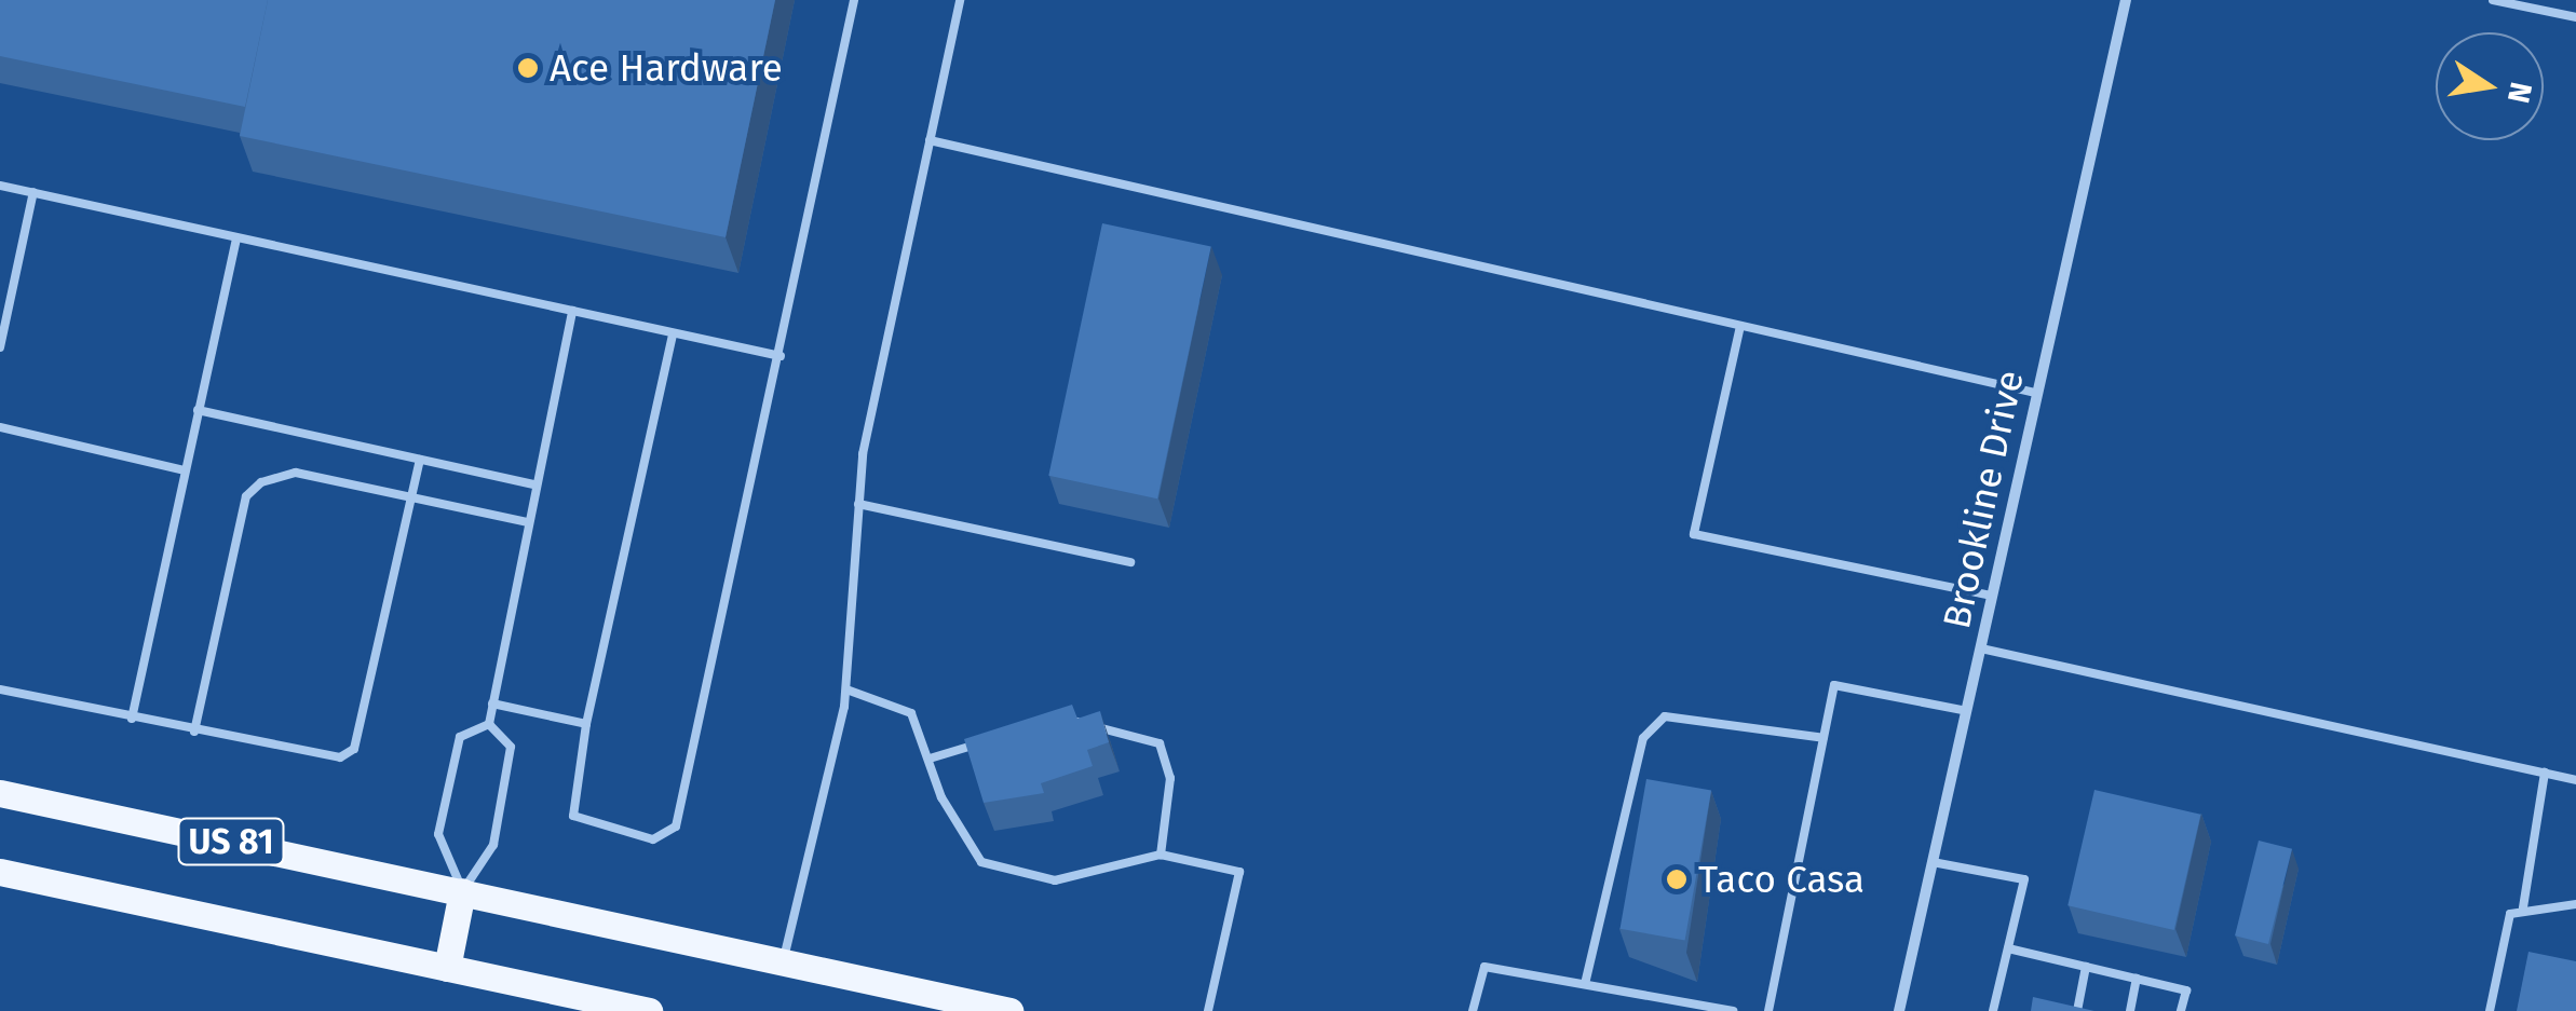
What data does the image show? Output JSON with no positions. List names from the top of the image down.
{
  "streets": {
    "main road": ["US 81"],
    "street": ["Brookline Drive"]
  },
  "places": ["Ace Hardware", "Taco Casa"],
  "north": "right"
}
